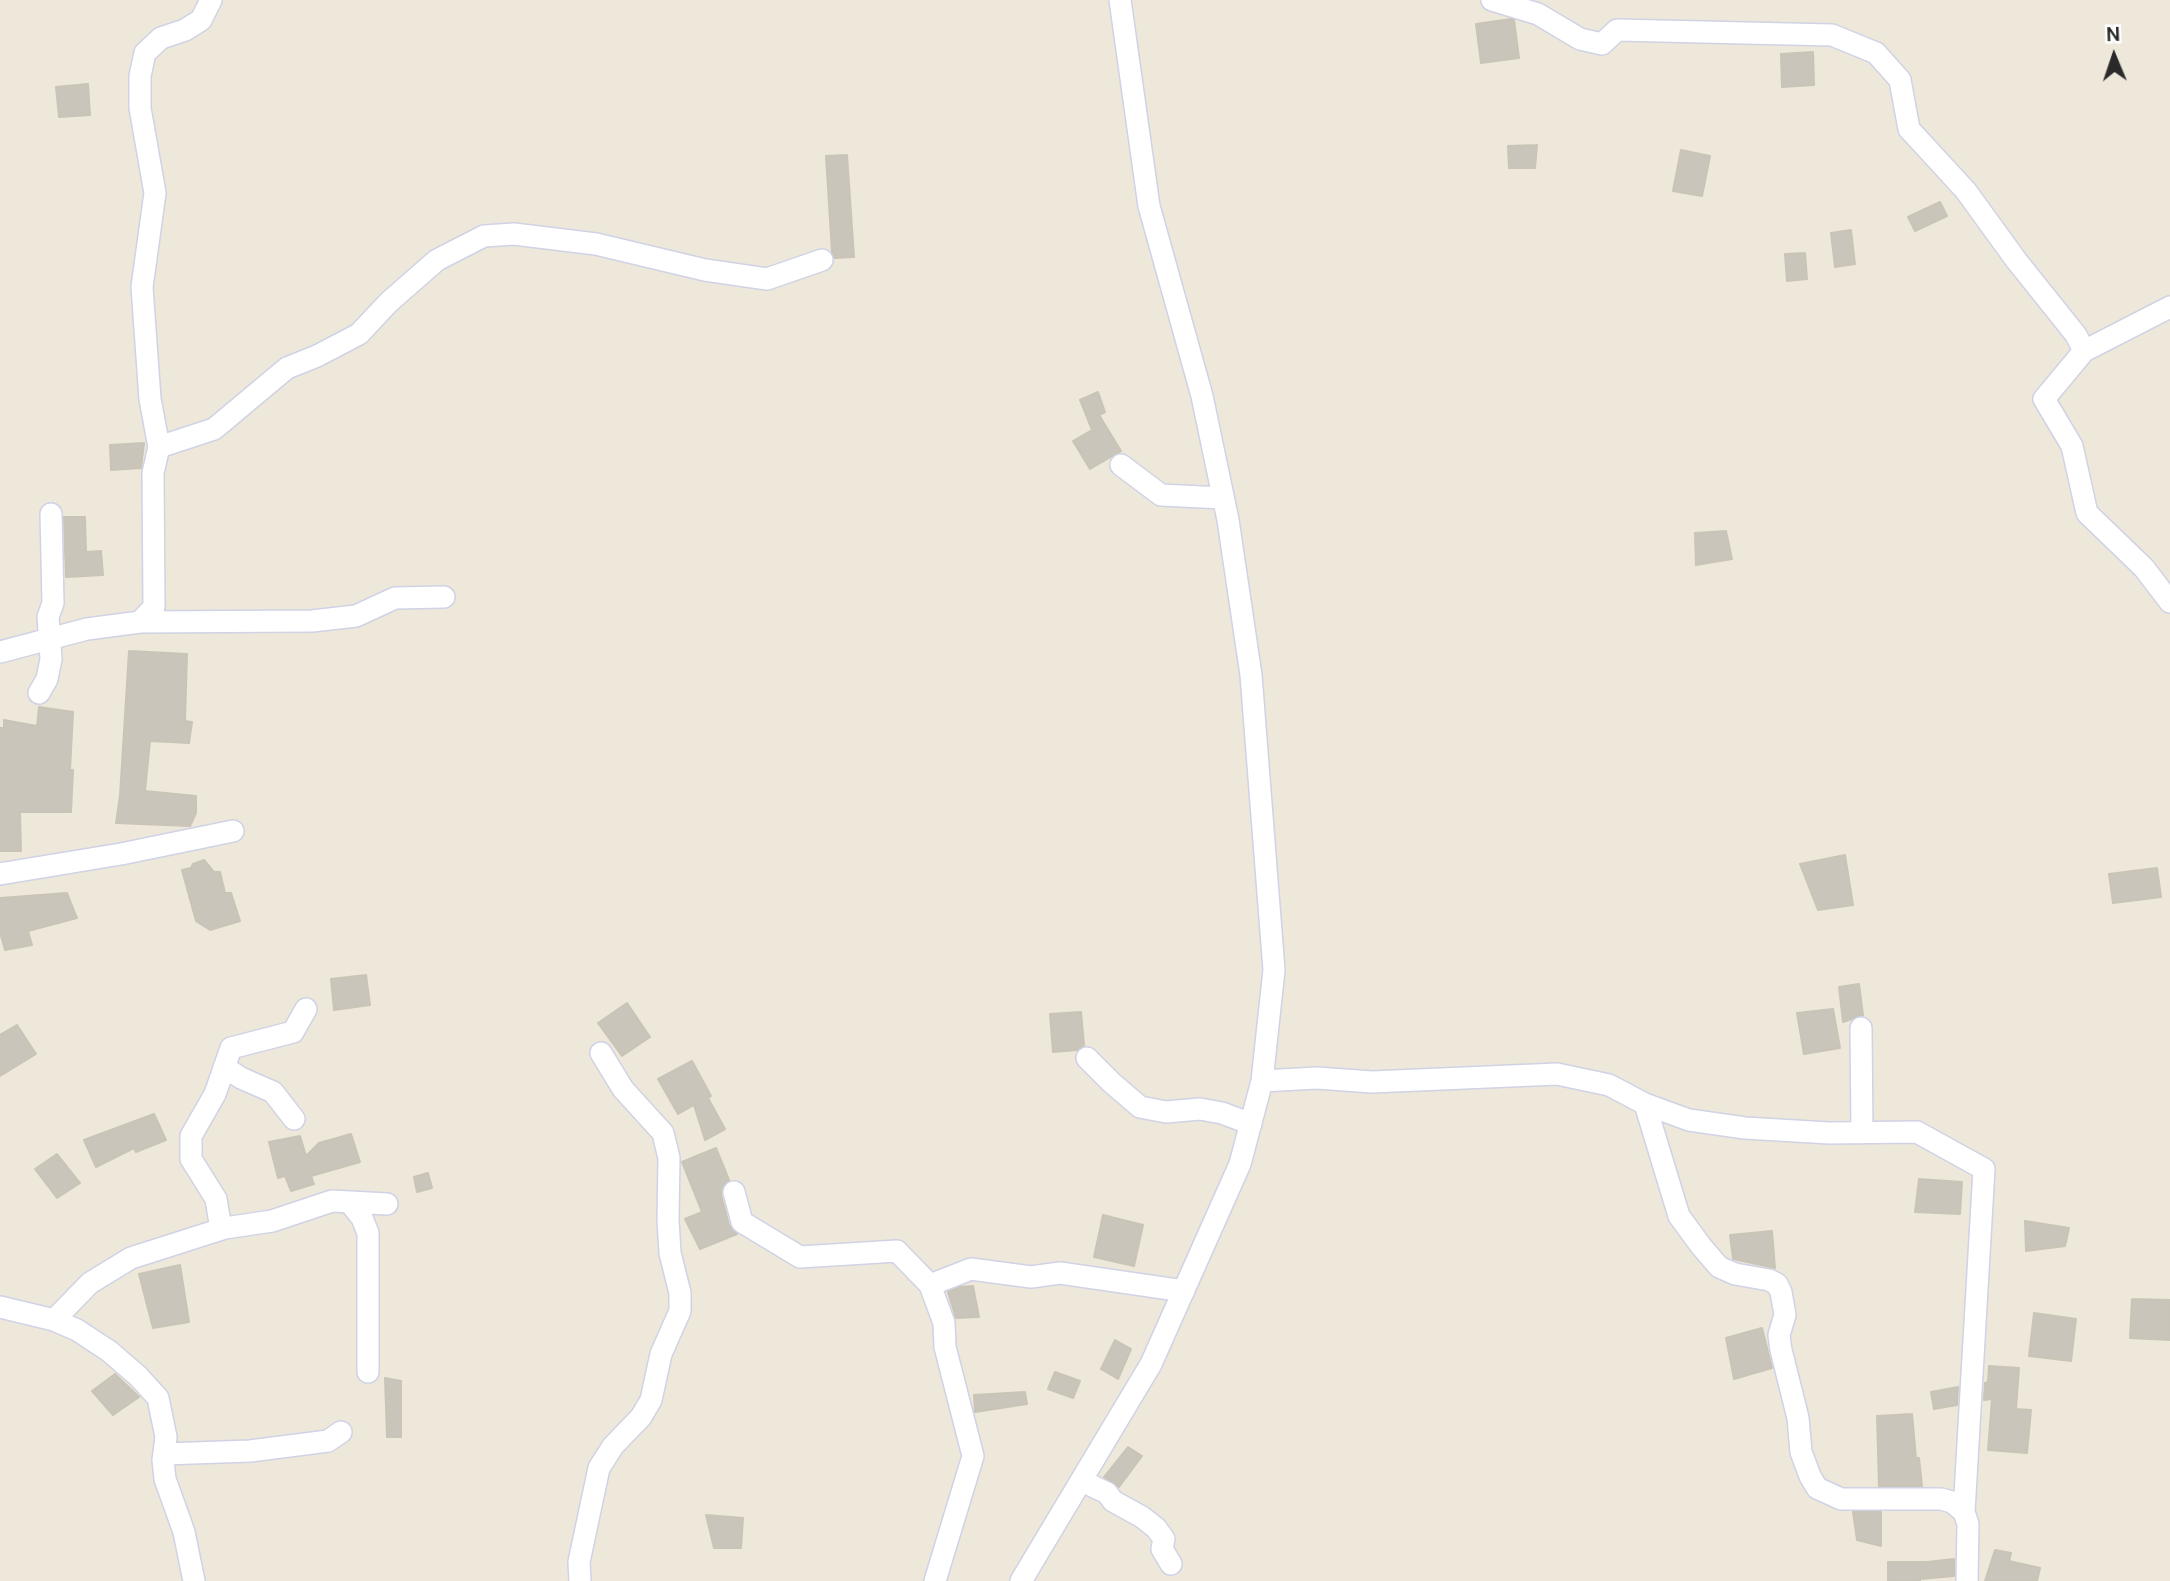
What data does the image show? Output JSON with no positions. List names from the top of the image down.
{
  "north": "top"
}
